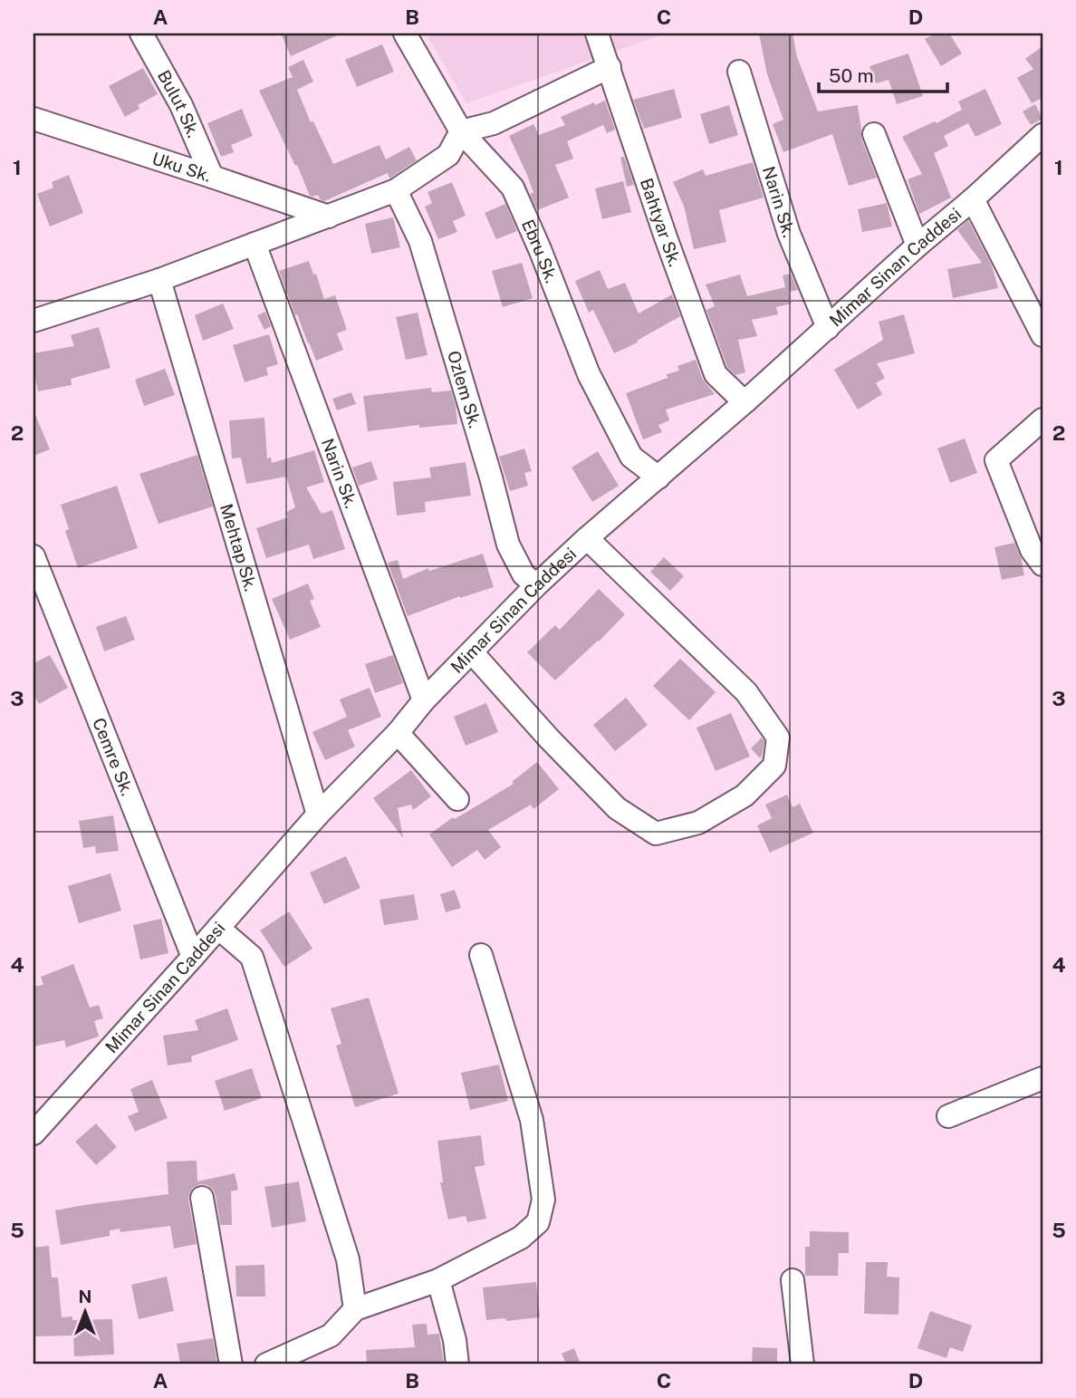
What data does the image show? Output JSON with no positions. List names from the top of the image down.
{
  "streets": {
    "street": [
      "Bulut Sk.",
      "Uku Sk.",
      "Narin Sk.",
      "Bahtyar Sk.",
      "Ebru Sk.",
      "Mimar Sinan Caddesi",
      "Ozlem Sk.",
      "Mehtap Sk.",
      "Cemre Sk."
    ]
  },
  "crossings": [
    ["Bulut Sk.", "Uku Sk."],
    ["Narin Sk.", "Mimar Sinan Caddesi"],
    ["Bahtyar Sk.", "Mimar Sinan Caddesi"],
    ["Ebru Sk.", "Mimar Sinan Caddesi"],
    ["Mimar Sinan Caddesi", "Ozlem Sk."],
    ["Mimar Sinan Caddesi", "Mehtap Sk."],
    ["Mimar Sinan Caddesi", "Cemre Sk."]
  ],
  "scale_bar": "50 m",
  "north": "top",
  "grid": {
    "columns": [
      "A",
      "B",
      "C",
      "D"
    ],
    "rows": [
      "1",
      "2",
      "3",
      "4",
      "5"
    ]
  }
}
